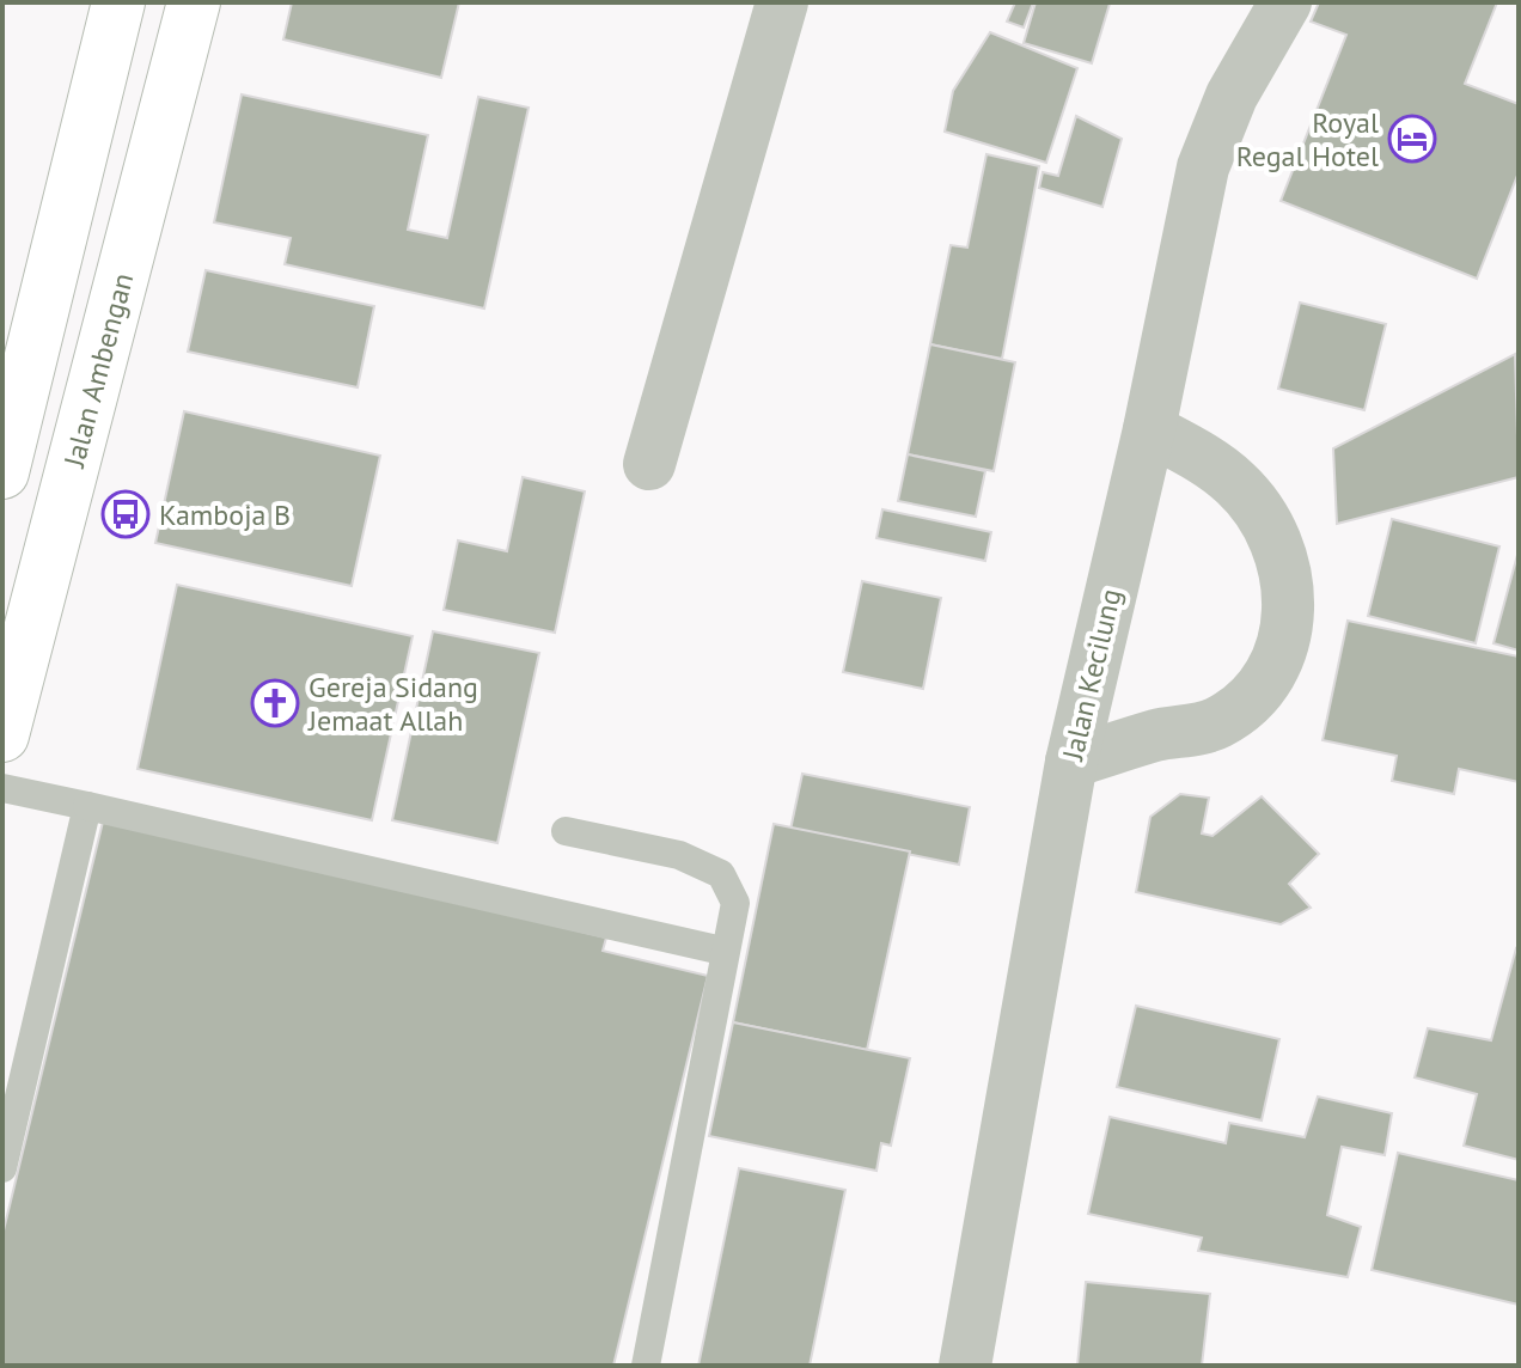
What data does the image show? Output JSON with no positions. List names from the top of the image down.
{
  "streets": {
    "main road": ["Jalan Ambengan"],
    "street": ["Jalan Kecilung"]
  },
  "places": {
    "hotel": ["Royal Regal Hotel"],
    "bus stop": ["Kamboja B"],
    "church": ["Gereja Sidang Jemaat Allah"]
  }
}
